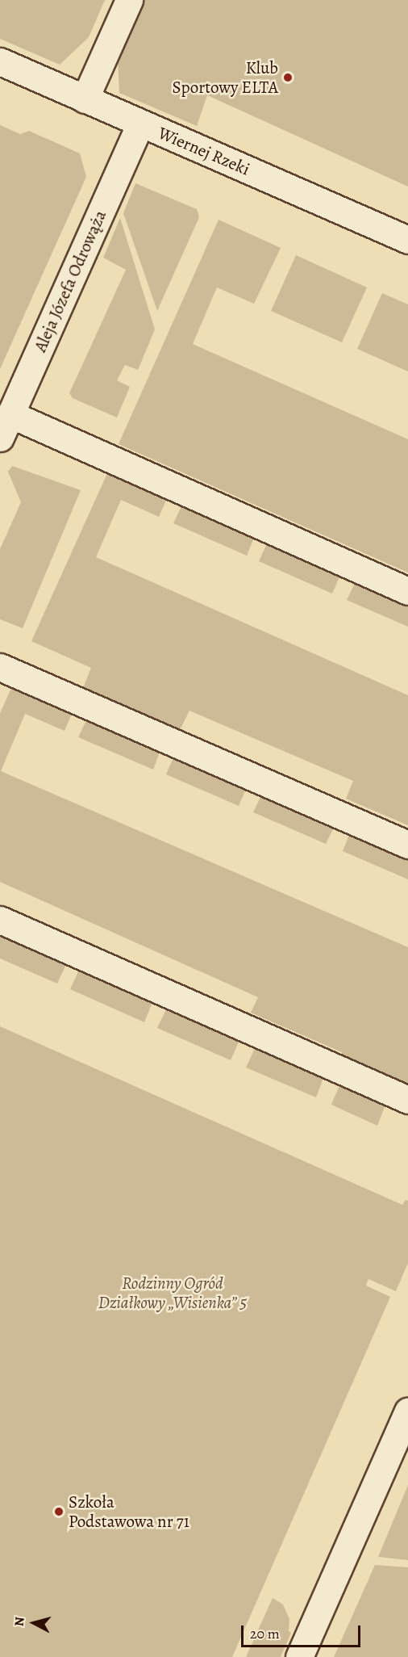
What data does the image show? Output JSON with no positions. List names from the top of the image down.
{
  "streets": {
    "street": ["Wiernej Rzeki", "Aleja Józefa Odrowąża"]
  },
  "crossings": [
    ["Wiernej Rzeki", "Aleja Józefa Odrowąża"]
  ],
  "parks": ["Rodzinny Ogród Działkowy „Wisienka” 5"],
  "places": ["Klub Sportowy ELTA", "Szkoła Podstawowa nr 71"],
  "scale_bar": "20 m",
  "north": "left"
}
